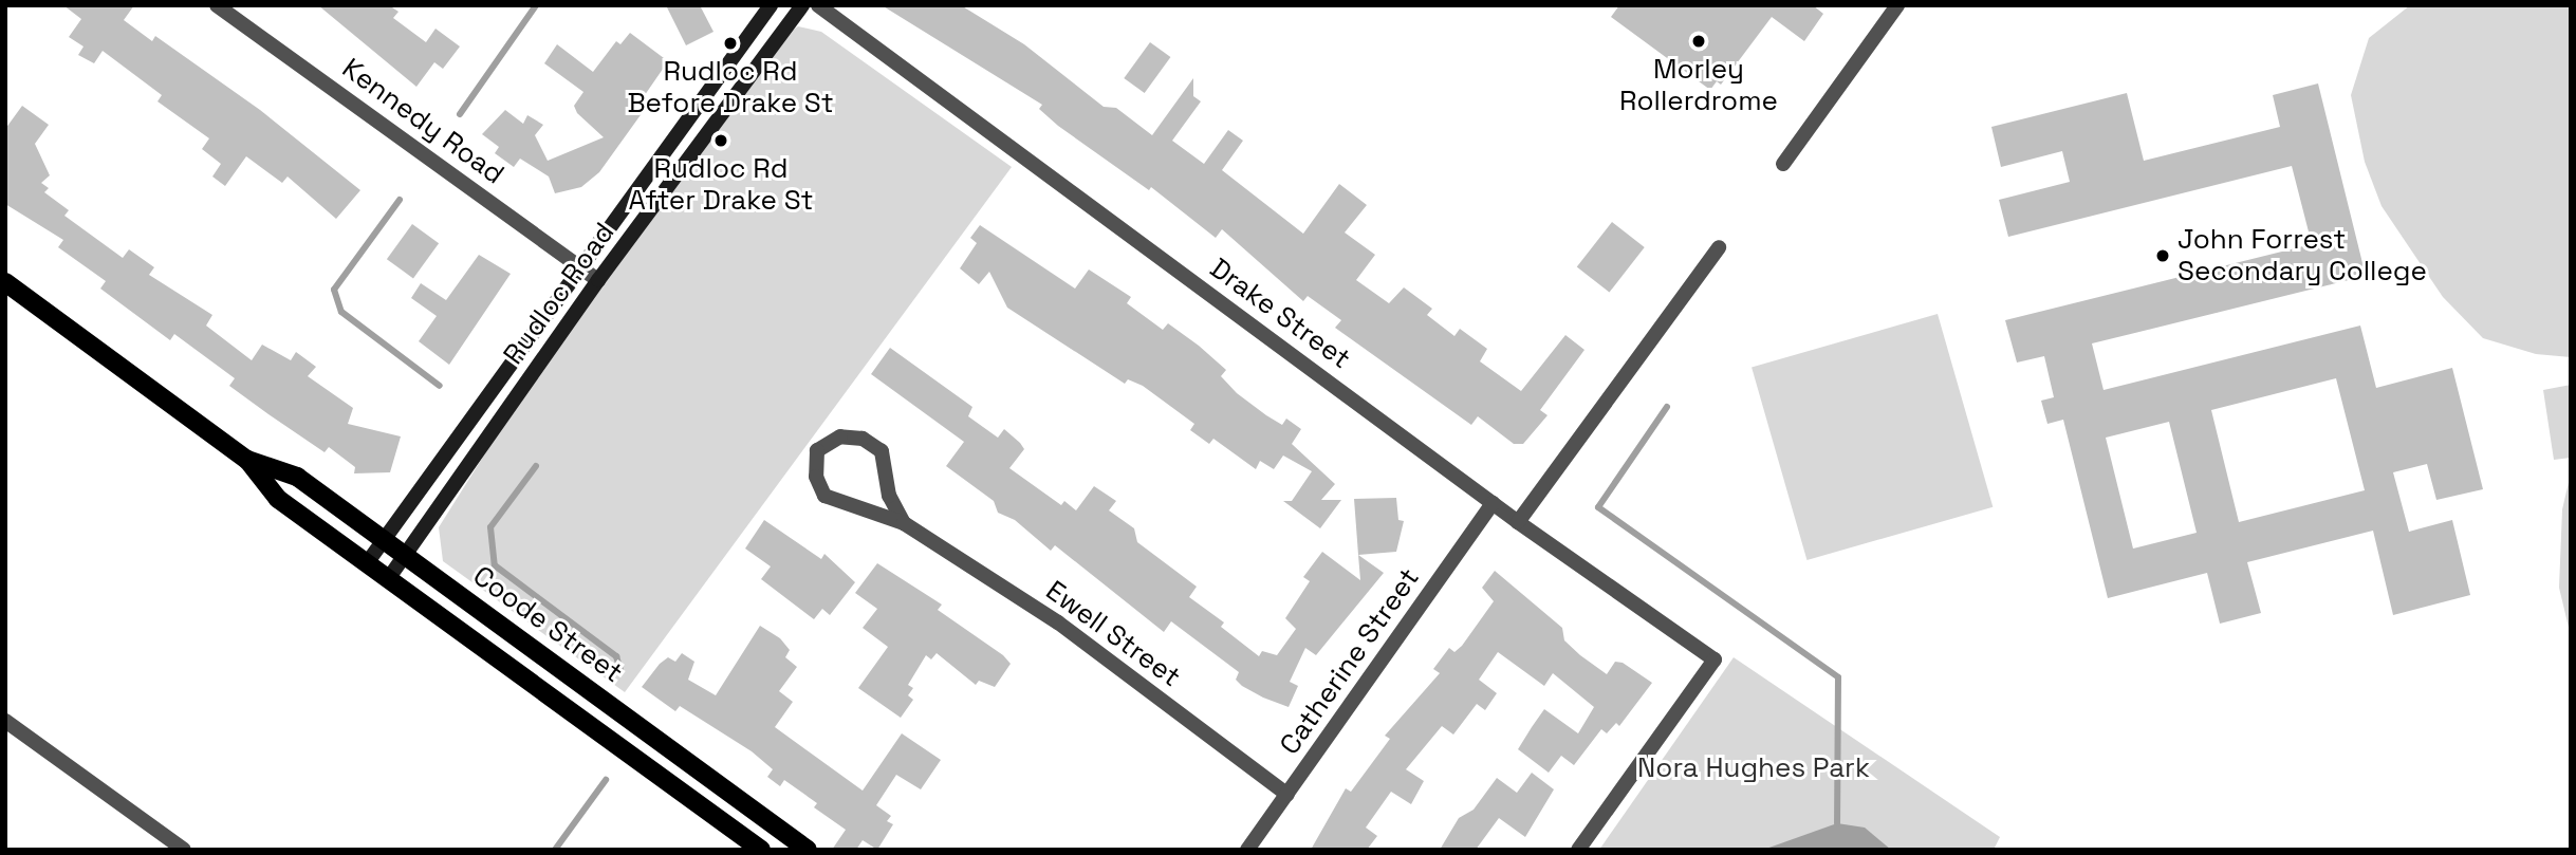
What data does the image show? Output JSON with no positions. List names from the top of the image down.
{
  "streets": {
    "main road": ["Rudloc Road", "Coode Street"],
    "street": [
      "Kennedy Road",
      "Drake Street",
      "Ewell Street",
      "Catherine Street"
    ]
  },
  "crossings": [
    ["Kennedy Road", "Rudloc Road"],
    ["Rudloc Road", "Coode Street"],
    ["Drake Street", "Catherine Street"],
    ["Ewell Street", "Catherine Street"]
  ],
  "parks": ["Nora Hughes Park"],
  "places": [
    "Morley Rollerdrome",
    "Rudloc Rd Before Drake St",
    "Rudloc Rd After Drake St",
    "John Forrest Secondary College"
  ]
}
